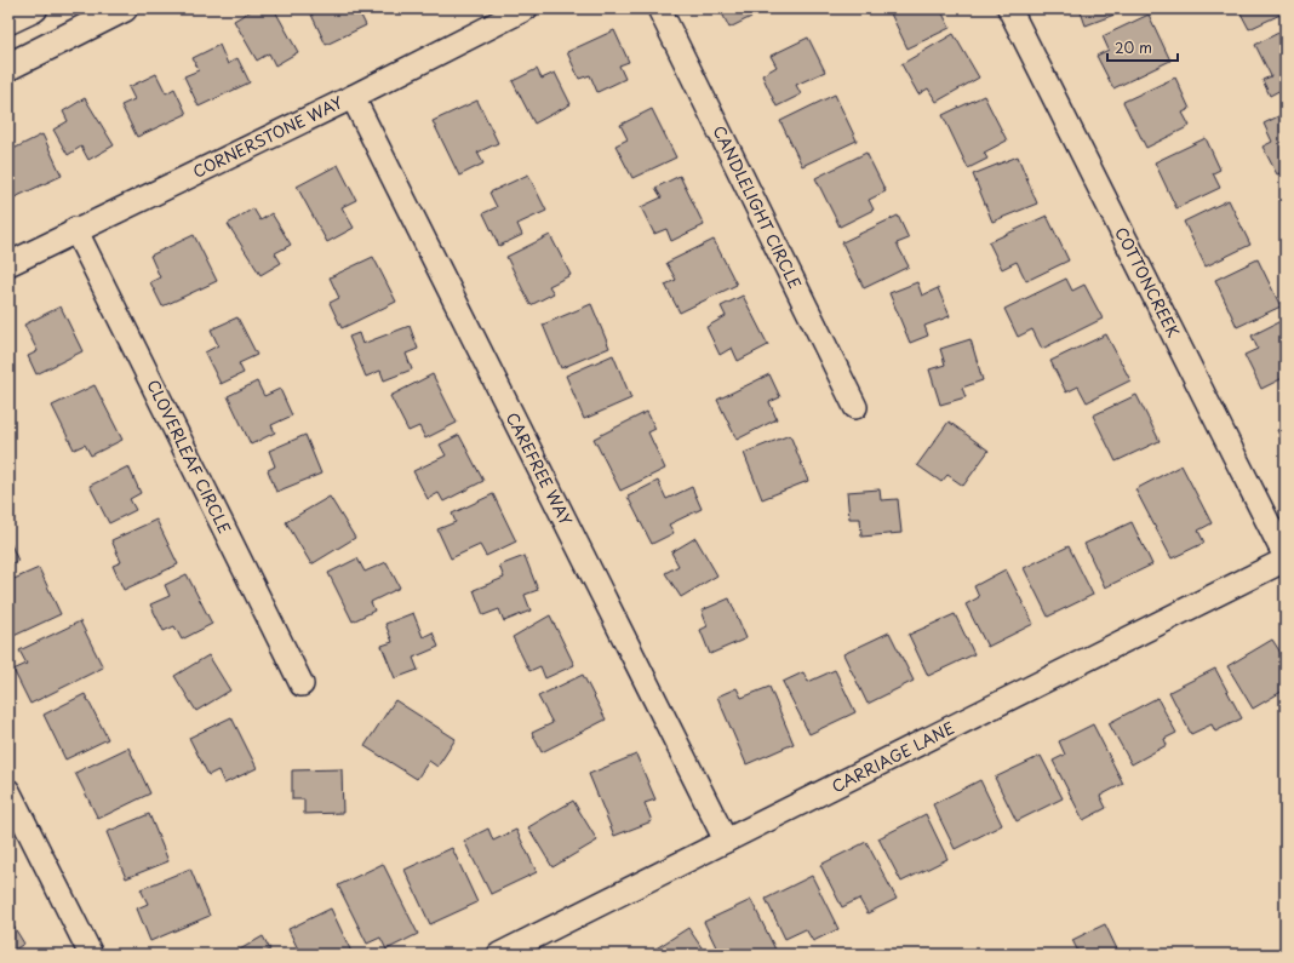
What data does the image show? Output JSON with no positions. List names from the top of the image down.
{
  "streets": {
    "street": [
      "CORNERSTONE WAY",
      "CANDLELIGHT CIRCLE",
      "COTTONCREEK",
      "CLOVERLEAF CIRCLE",
      "CAREFREE WAY",
      "CARRIAGE LANE"
    ]
  },
  "crossings": [
    ["CORNERSTONE WAY", "CLOVERLEAF CIRCLE"],
    ["CORNERSTONE WAY", "CAREFREE WAY"],
    ["COTTONCREEK", "CARRIAGE LANE"],
    ["CAREFREE WAY", "CARRIAGE LANE"]
  ],
  "scale_bar": "20 m"
}
